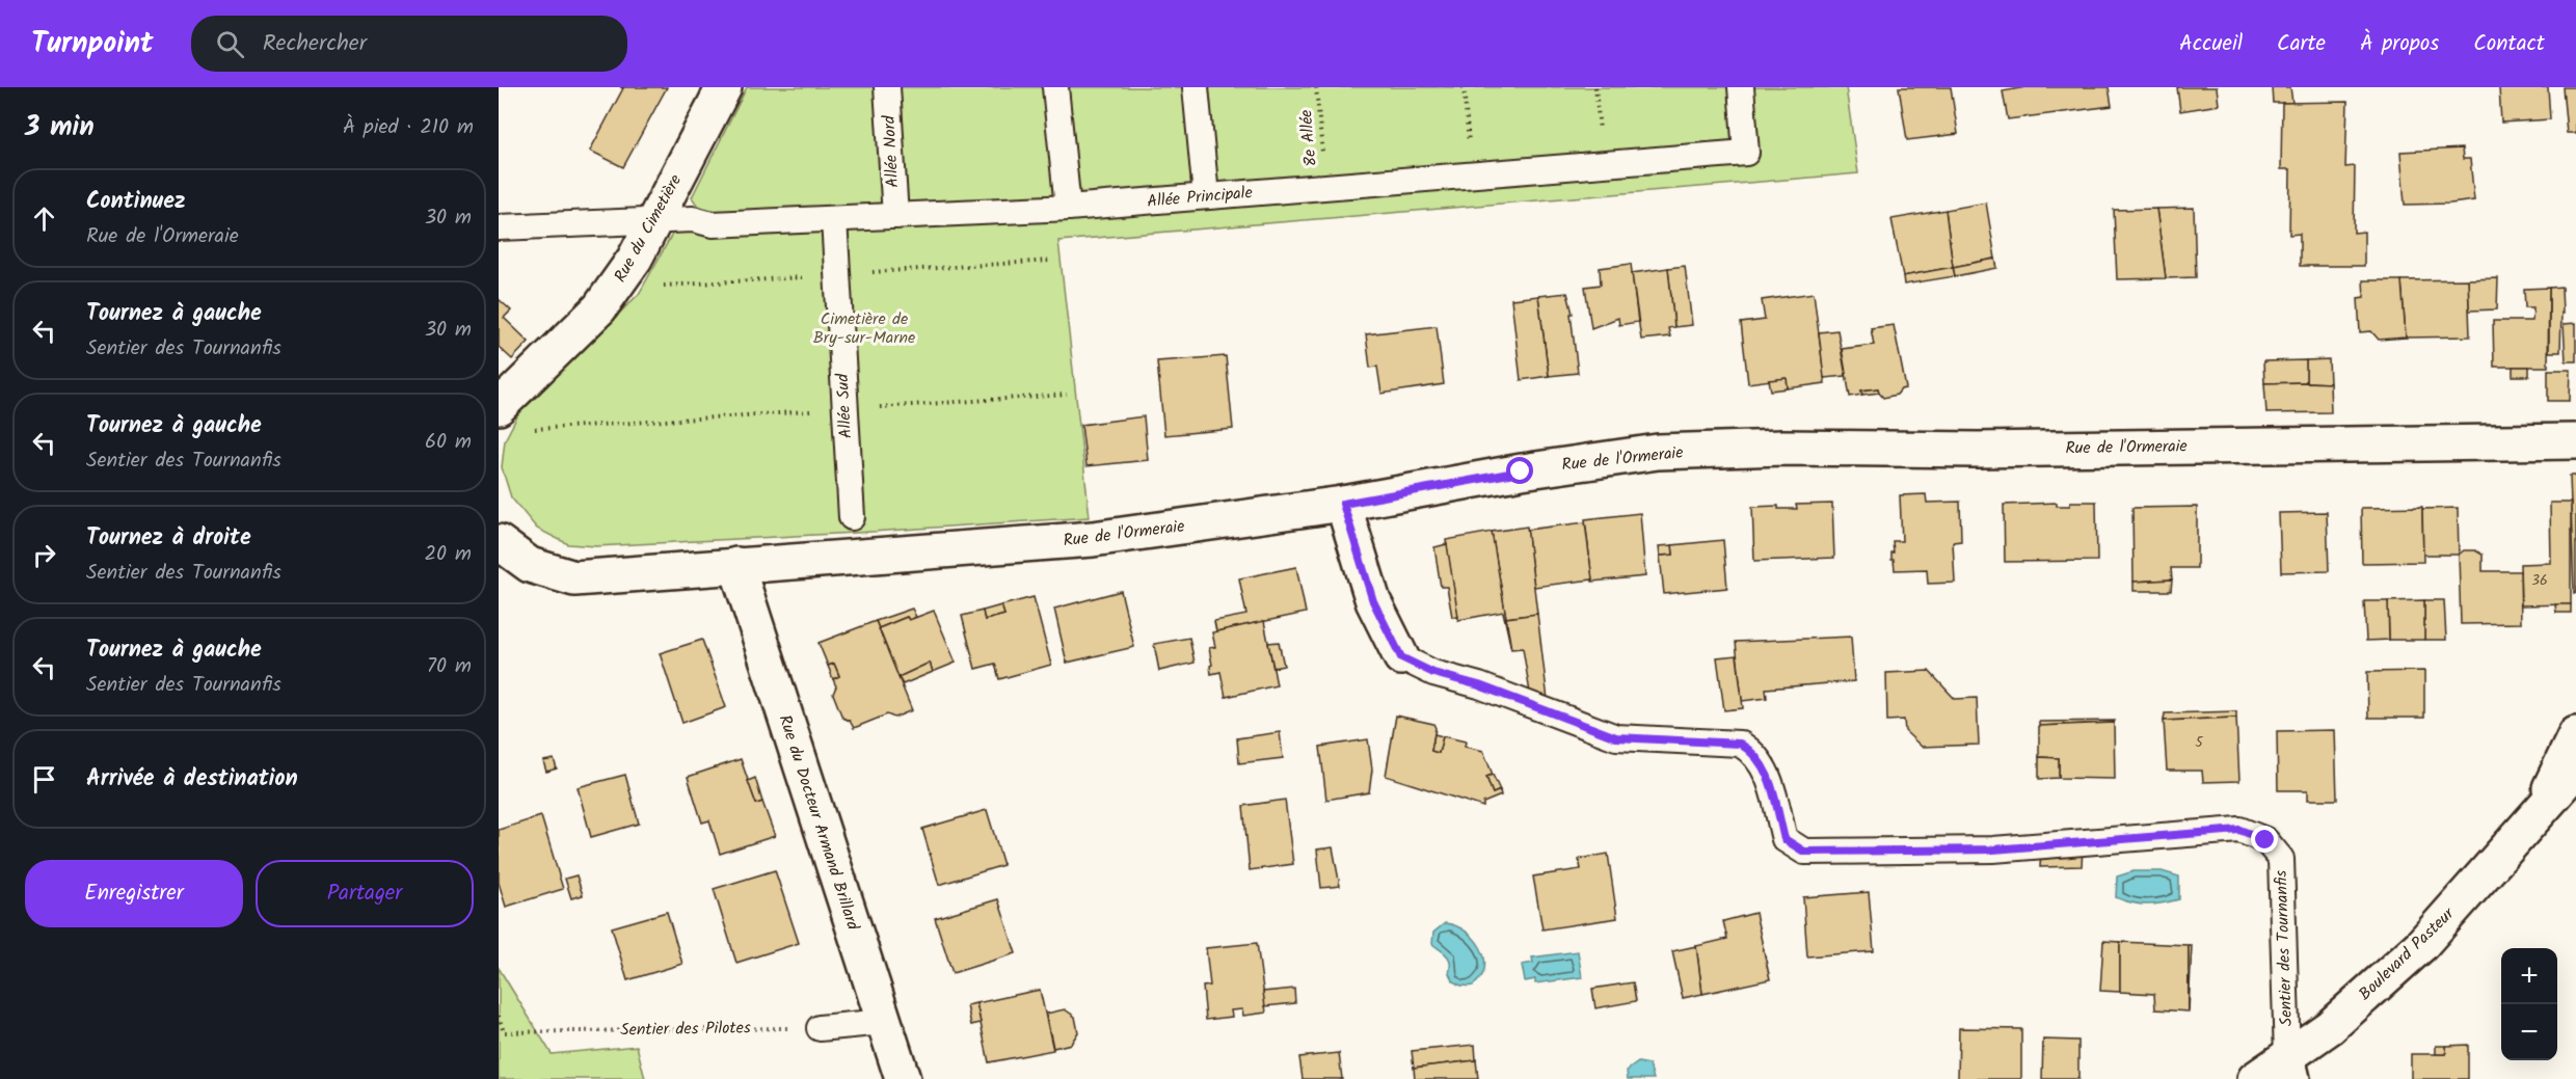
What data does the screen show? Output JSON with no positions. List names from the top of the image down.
{
  "streets": {
    "street": [
      "Rue du Cimetière",
      "Rue de l'Ormeraie",
      "Rue du Docteur Armand Brillard",
      "Sentier des Tournanfis",
      "Boulevard Pasteur"
    ],
    "lane": ["Allée Nord", "Allée Principale", "Allée Sud"],
    "path": ["8e Allée", "Sentier des Pilotes"]
  },
  "crossings": [
    ["8e Allée", "Allée Principale"],
    ["Allée Nord", "Allée Principale"],
    ["Allée Principale", "Rue du Cimetière"],
    ["Allée Principale", "Allée Sud"],
    ["Rue de l'Ormeraie", "Rue du Docteur Armand Brillard"],
    ["Rue de l'Ormeraie", "Sentier des Tournanfis"],
    ["Sentier des Tournanfis", "Boulevard Pasteur"]
  ],
  "parks": ["Cimetière de Bry-sur-Marne"],
  "house_numbers": ["36", "5"],
  "page": {
    "header": "Turnpoint",
    "search": "Rechercher",
    "nav": [
      "Accueil",
      "Carte",
      "À propos",
      "Contact"
    ],
    "heading": ["3 min", "À pied · 210 m"],
    "list": [
      ["Continuez", "Rue de l'Ormeraie", "30 m"],
      ["Tournez à gauche", "Sentier des Tournanfis", "30 m"],
      ["Tournez à gauche", "Sentier des Tournanfis", "60 m"],
      ["Tournez à droite", "Sentier des Tournanfis", "20 m"],
      ["Tournez à gauche", "Sentier des Tournanfis", "70 m"],
      "Arrivée à destination"
    ],
    "buttons": ["Enregistrer", "Partager"],
    "map_buttons": ["+", "−"]
  }
}
